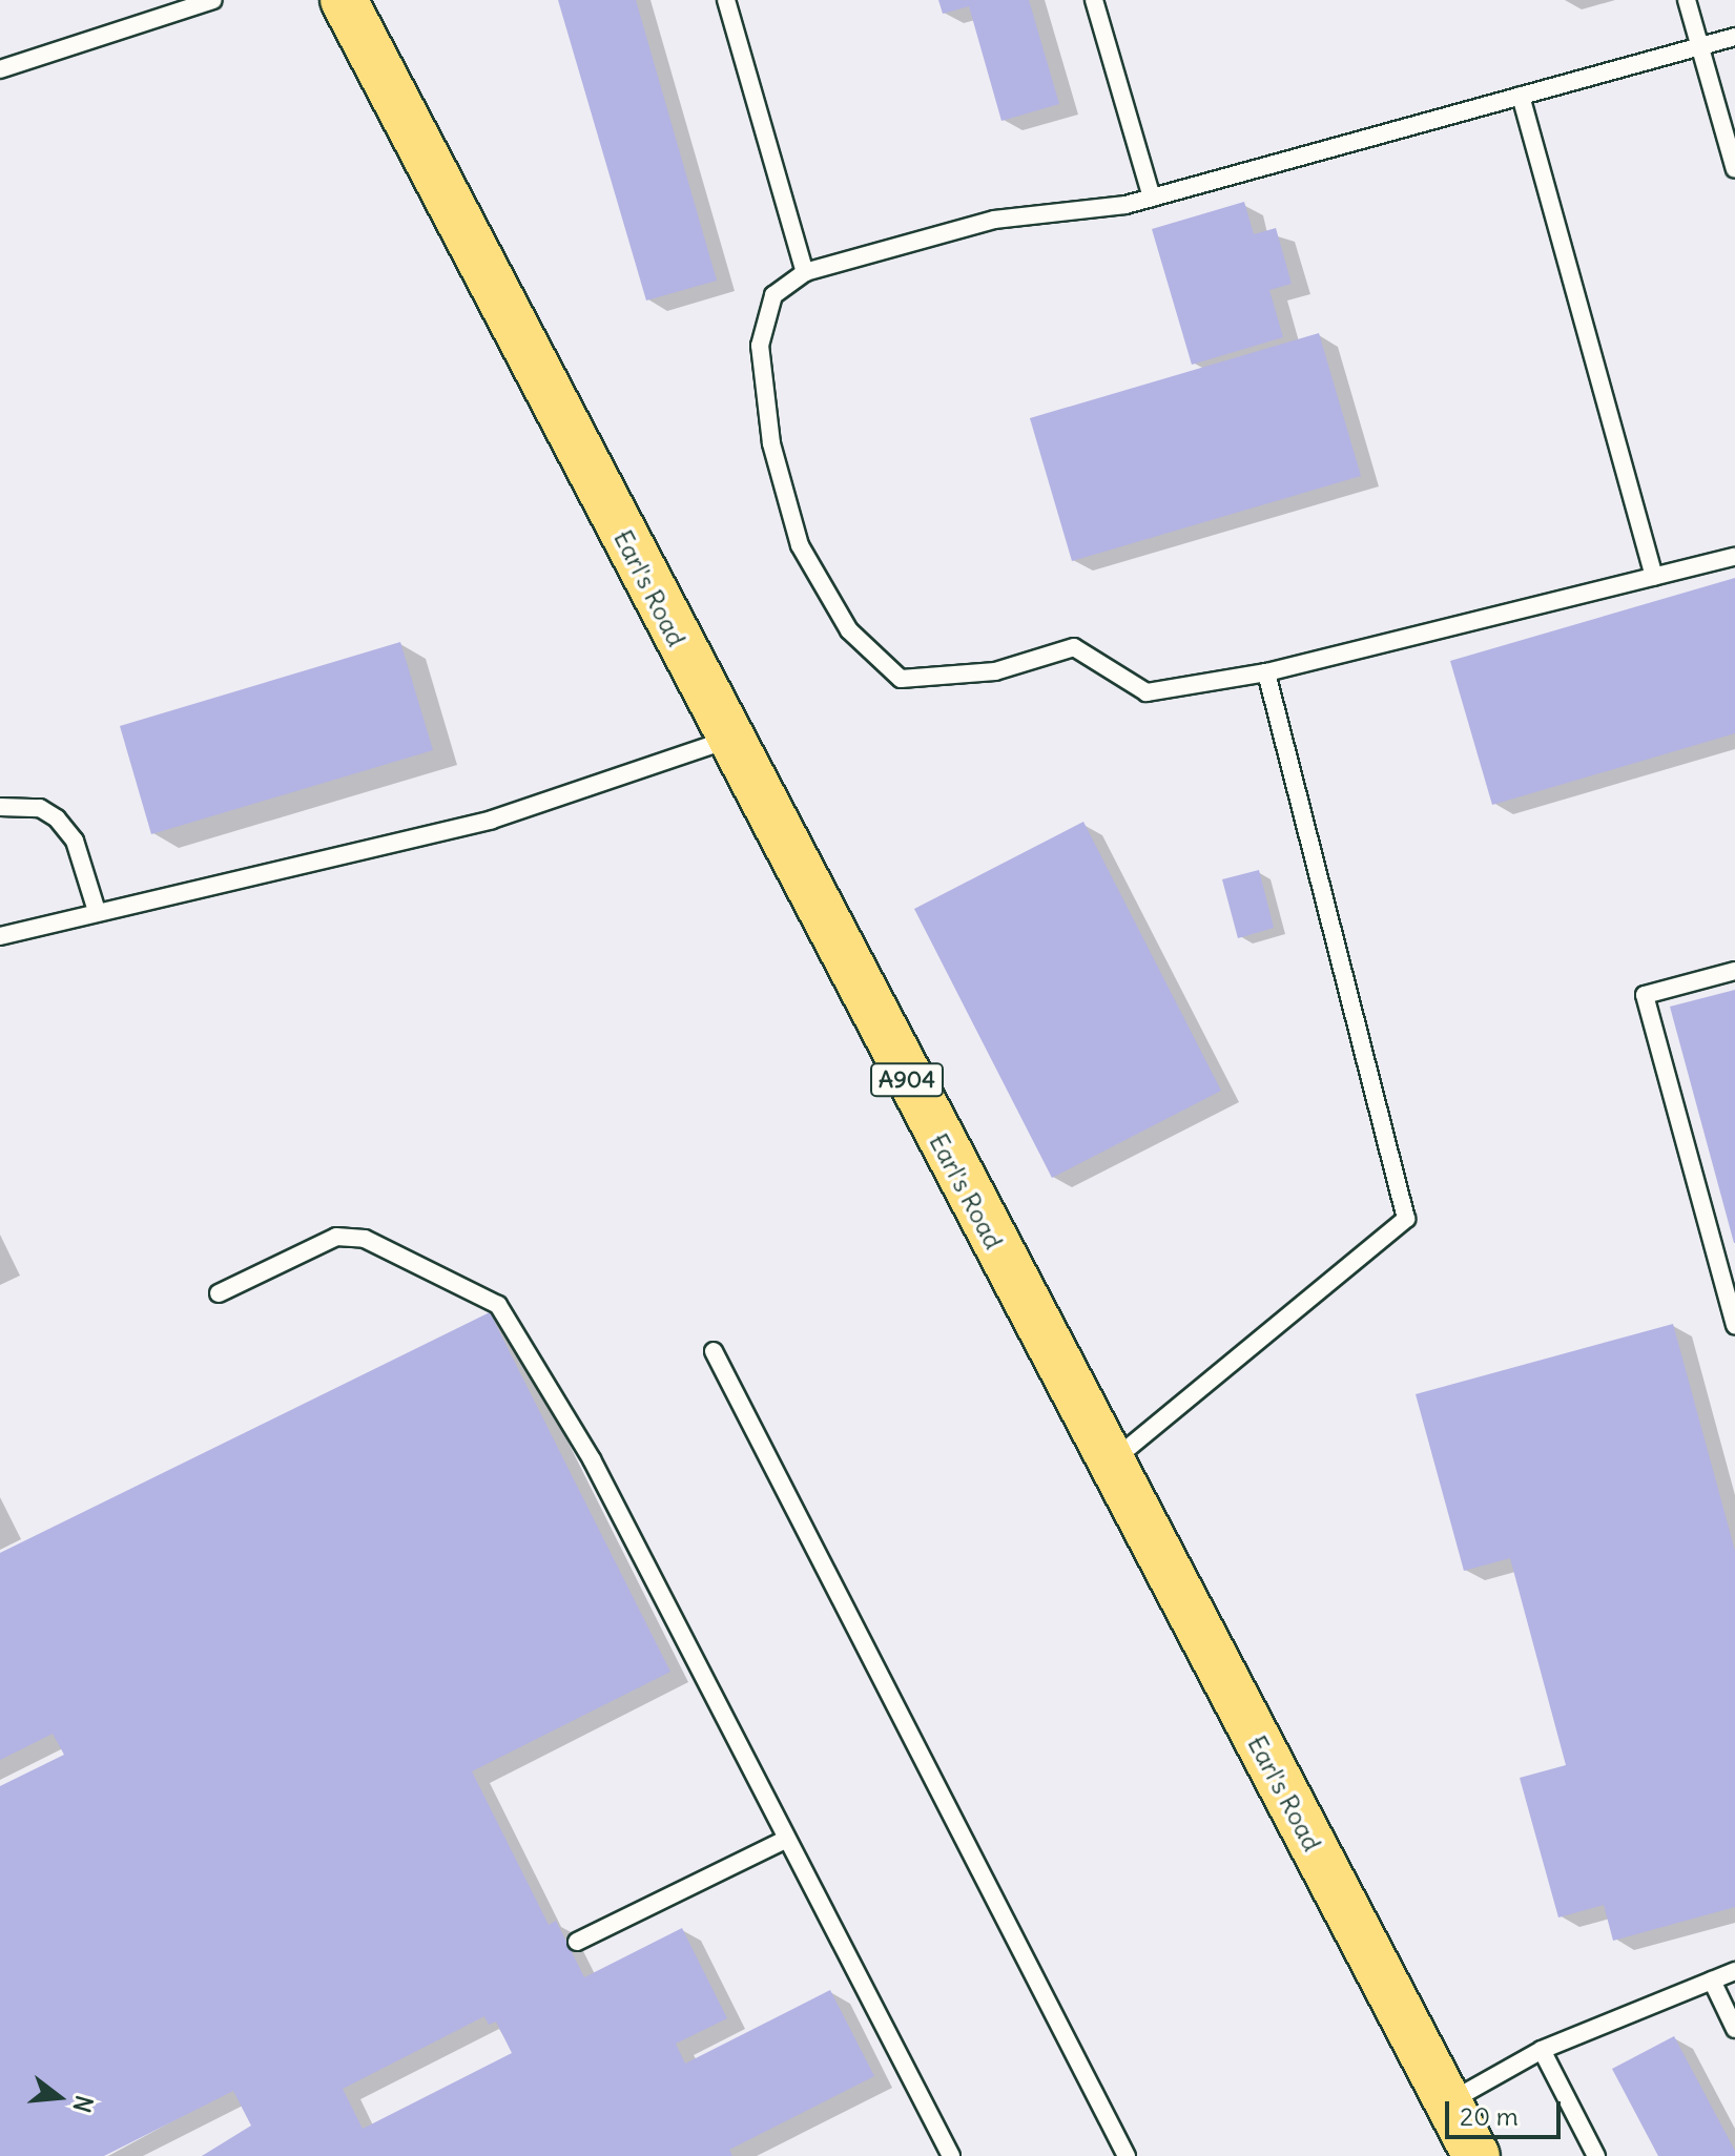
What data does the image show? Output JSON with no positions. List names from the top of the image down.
{
  "streets": {
    "main road": ["Earl's Road", "A904"]
  },
  "scale_bar": "20 m",
  "north": "right"
}
